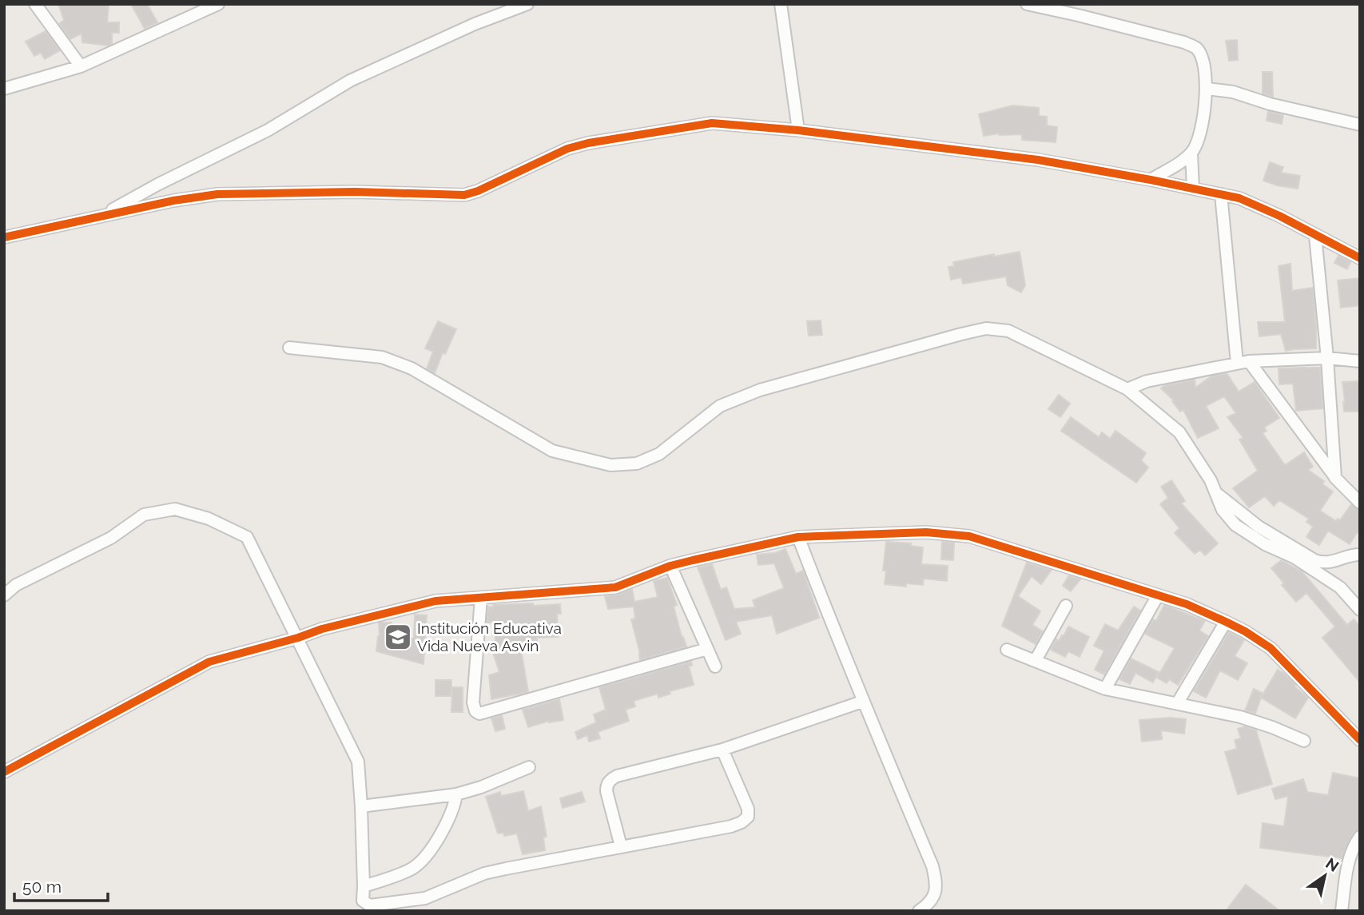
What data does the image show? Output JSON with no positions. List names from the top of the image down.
{
  "places": {
    "school or university": ["Institución Educativa Vida Nueva Asvin"]
  },
  "scale_bar": "50 m",
  "north": "top right"
}
